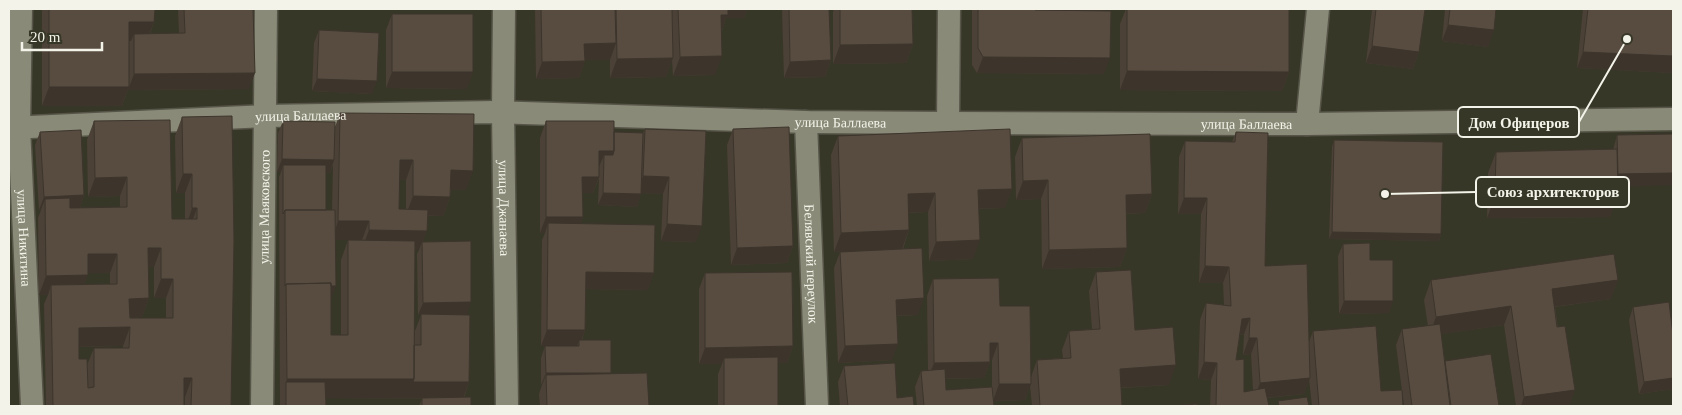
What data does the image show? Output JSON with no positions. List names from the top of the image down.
{
  "streets": {
    "street": [
      "улица Баллаева",
      "улица Маяковского",
      "улица Джанаева",
      "улица Никитина",
      "Белявский переулок"
    ]
  },
  "crossings": [
    ["улица Баллаева", "улица Маяковского"],
    ["улица Баллаева", "улица Джанаева"],
    ["улица Баллаева", "улица Никитина"],
    ["улица Баллаева", "Белявский переулок"]
  ],
  "places": ["Дом Офицеров", "Союз архитекторов"],
  "scale_bar": "20 m"
}
